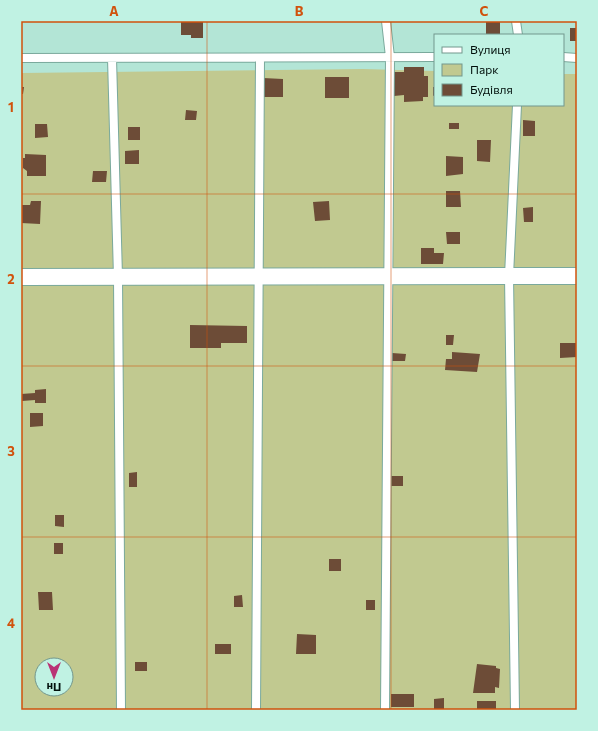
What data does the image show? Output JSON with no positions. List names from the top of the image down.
{
  "legend": ["Вулиця", "Парк", "Будівля"],
  "north": "bottom",
  "grid": {
    "columns": ["A", "B", "C"],
    "rows": [
      "1",
      "2",
      "3",
      "4"
    ]
  }
}
